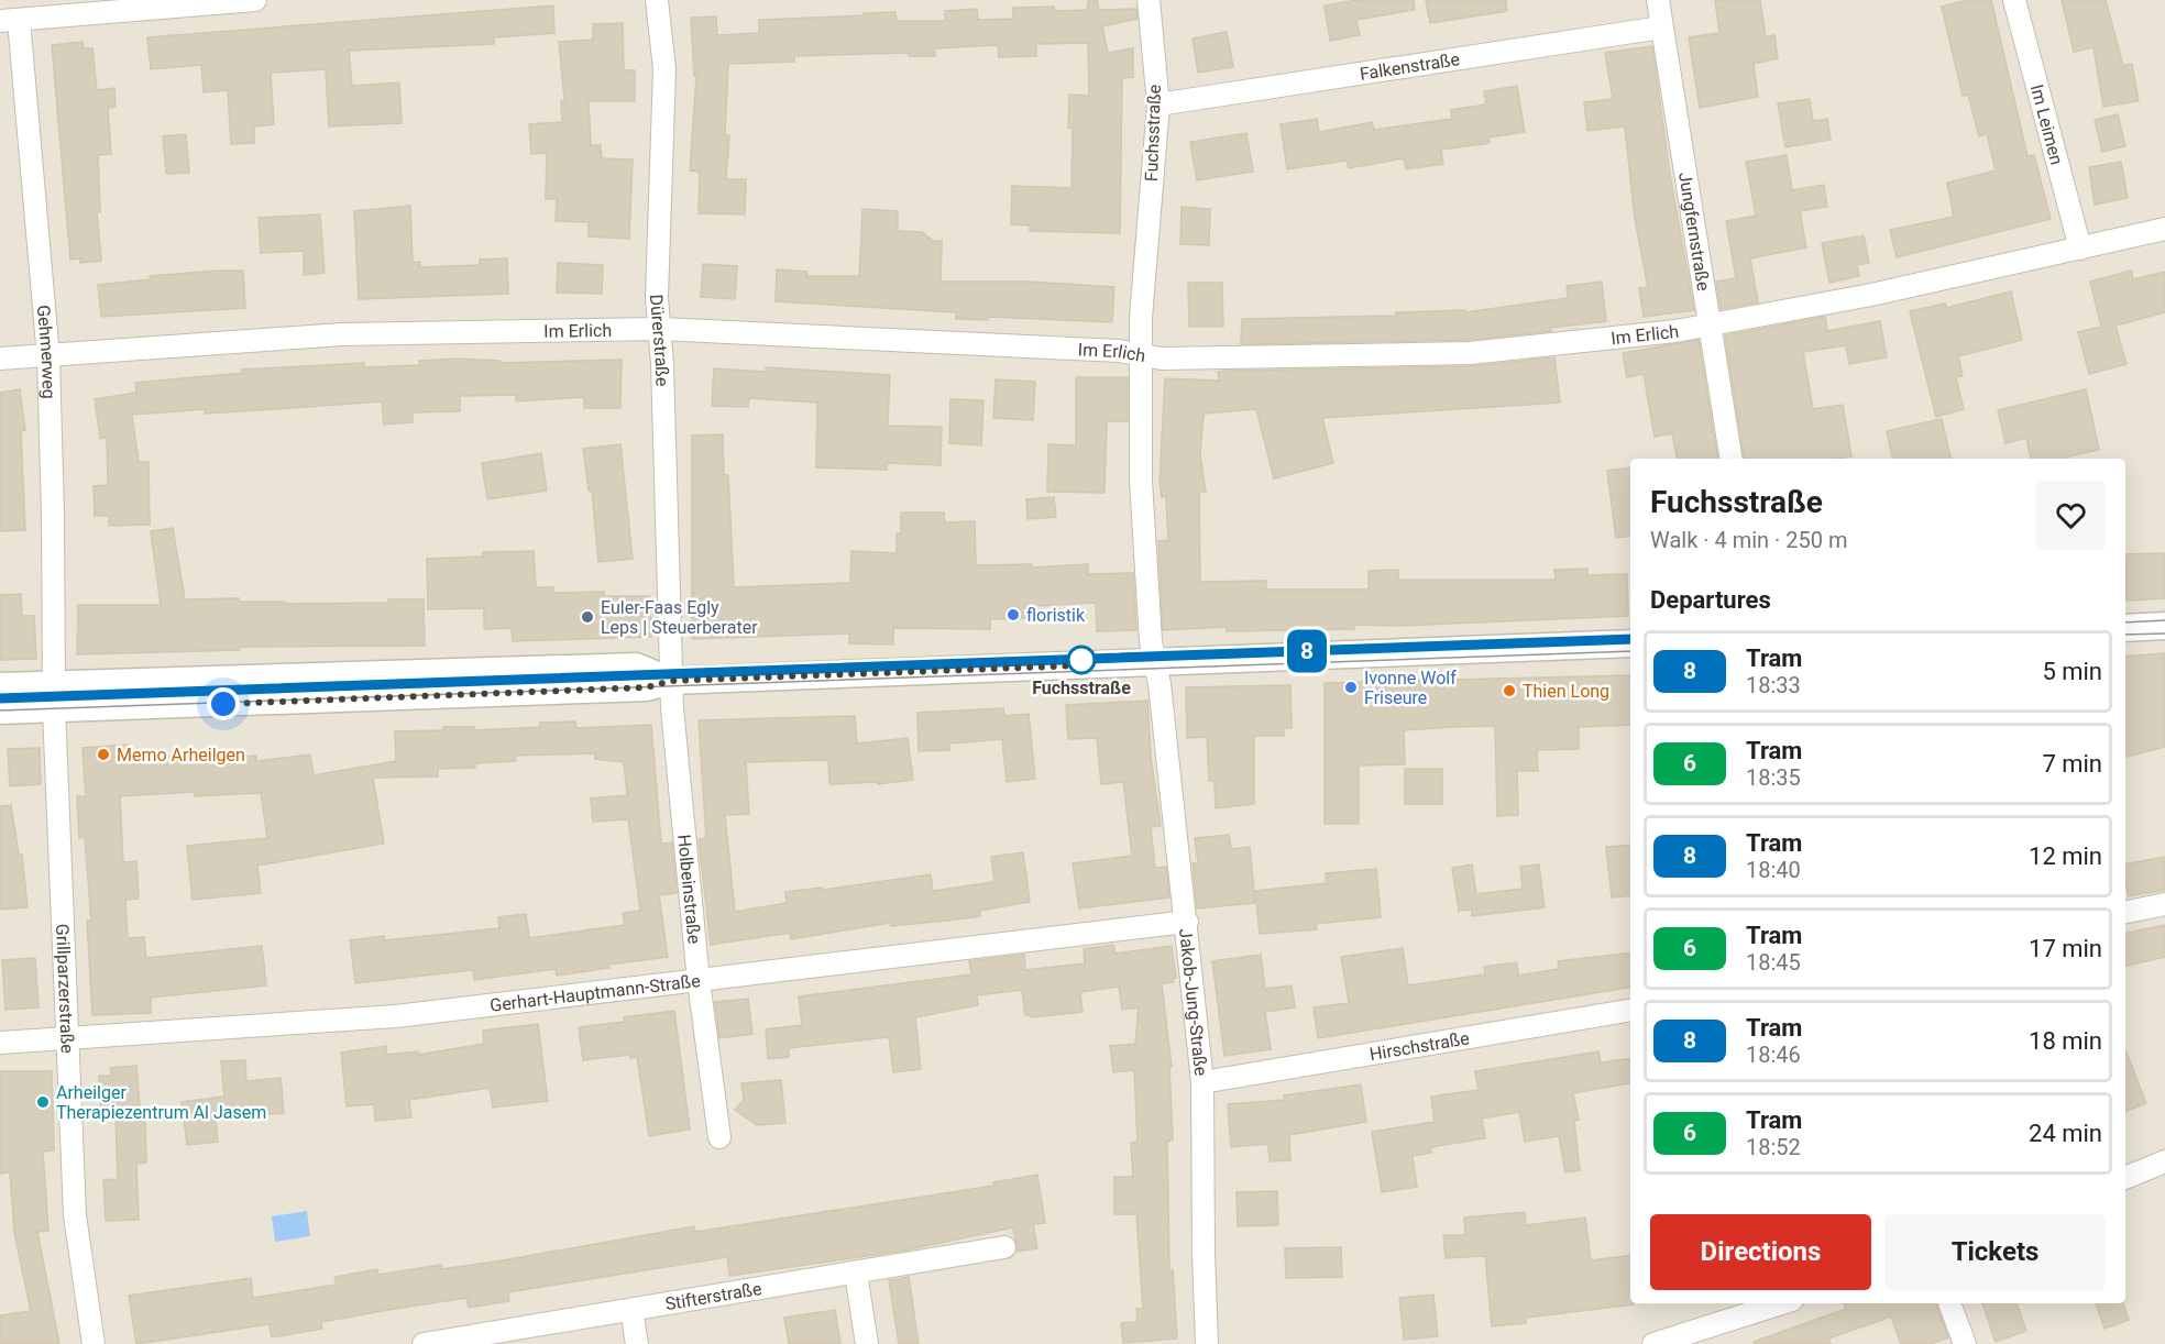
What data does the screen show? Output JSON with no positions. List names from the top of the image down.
{
  "streets": {
    "street": [
      "Falkenstraße",
      "Im Leimen",
      "Fuchsstraße",
      "Jungfernstraße",
      "Im Erlich",
      "Dürerstraße",
      "Gehmerweg",
      "Holbeinstraße",
      "Grillparzerstraße",
      "Gerhart-Hauptmann-Straße",
      "Jakob-Jung-Straße",
      "Hirschstraße",
      "Stifterstraße"
    ]
  },
  "crossings": [
    ["Falkenstraße", "Fuchsstraße"],
    ["Falkenstraße", "Jungfernstraße"],
    ["Im Leimen", "Im Erlich"],
    ["Fuchsstraße", "Im Erlich"],
    ["Fuchsstraße", "Jakob-Jung-Straße"],
    ["Jungfernstraße", "Im Erlich"],
    ["Im Erlich", "Dürerstraße"],
    ["Im Erlich", "Gehmerweg"],
    ["Dürerstraße", "Holbeinstraße"],
    ["Gehmerweg", "Grillparzerstraße"],
    ["Holbeinstraße", "Gerhart-Hauptmann-Straße"],
    ["Grillparzerstraße", "Gerhart-Hauptmann-Straße"],
    ["Gerhart-Hauptmann-Straße", "Jakob-Jung-Straße"],
    ["Jakob-Jung-Straße", "Hirschstraße"]
  ],
  "places": [
    "floristik",
    "Euler-Faas Egly Leps | Steuerberater",
    "Fuchsstraße",
    "Ivonne Wolf Friseure",
    "Thien Long",
    "Memo Arheilgen",
    "Arheilger Therapiezentrum Al Jasem"
  ],
  "lines": ["tram line 8"],
  "page": {
    "on_map": "8",
    "heading": [
      ["Fuchsstraße", "Walk · 4 min · 250 m"],
      "Departures"
    ],
    "list": [
      {
        "mark": "8",
        "name": "Tram",
        "note": "18:33",
        "value": "5 min"
      },
      {
        "mark": "6",
        "name": "Tram",
        "note": "18:35",
        "value": "7 min"
      },
      {
        "mark": "8",
        "name": "Tram",
        "note": "18:40",
        "value": "12 min"
      },
      {
        "mark": "6",
        "name": "Tram",
        "note": "18:45",
        "value": "17 min"
      },
      {
        "mark": "8",
        "name": "Tram",
        "note": "18:46",
        "value": "18 min"
      },
      {
        "mark": "6",
        "name": "Tram",
        "note": "18:52",
        "value": "24 min"
      }
    ],
    "buttons": ["Directions", "Tickets"]
  }
}
